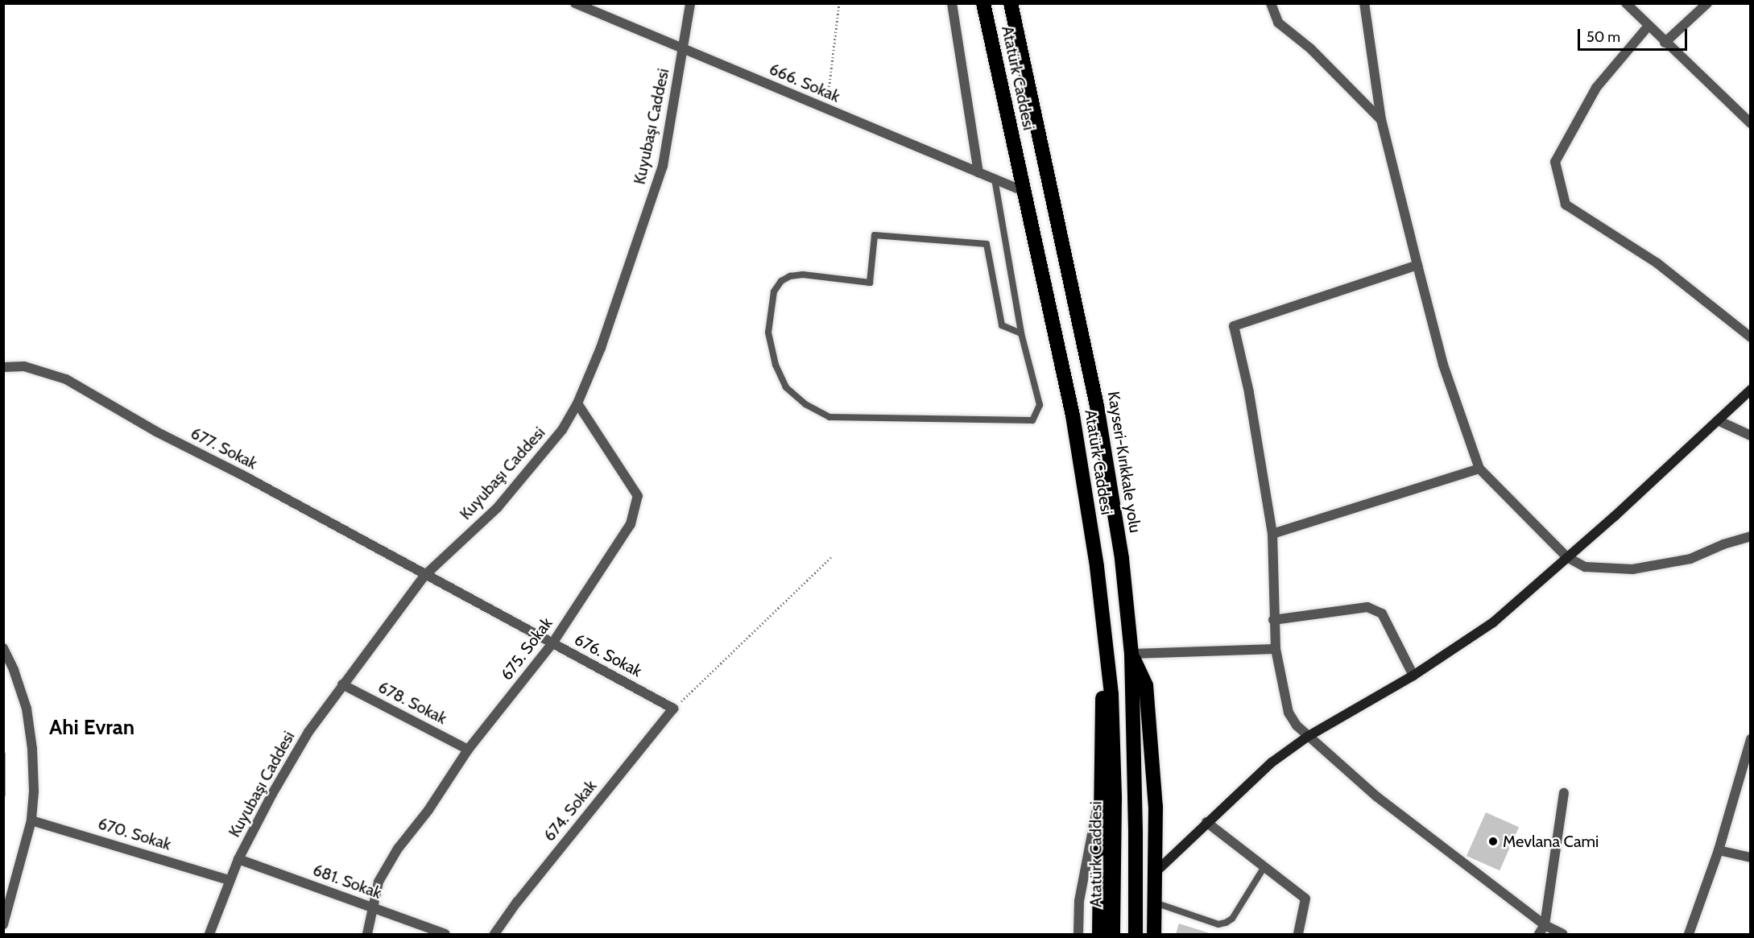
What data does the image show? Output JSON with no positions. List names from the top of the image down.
{
  "streets": {
    "highway": ["Atatürk Caddesi", "Kayseri-Kırıkkale yolu"],
    "street": [
      "666. Sokak",
      "Kuyubaşı Caddesi",
      "677. Sokak",
      "675. Sokak",
      "676. Sokak",
      "678. Sokak",
      "674. Sokak",
      "670. Sokak",
      "681. Sokak"
    ]
  },
  "crossings": [
    ["Atatürk Caddesi", "666. Sokak"],
    ["666. Sokak", "Kuyubaşı Caddesi"],
    ["Kuyubaşı Caddesi", "677. Sokak"],
    ["Kuyubaşı Caddesi", "675. Sokak"],
    ["Kuyubaşı Caddesi", "676. Sokak"],
    ["Kuyubaşı Caddesi", "678. Sokak"],
    ["Kuyubaşı Caddesi", "670. Sokak"],
    ["Kuyubaşı Caddesi", "681. Sokak"],
    ["677. Sokak", "676. Sokak"],
    ["675. Sokak", "676. Sokak"],
    ["675. Sokak", "678. Sokak"],
    ["675. Sokak", "681. Sokak"],
    ["676. Sokak", "674. Sokak"]
  ],
  "districts": ["Ahi Evran"],
  "places": ["Mevlana Cami"],
  "scale_bar": "50 m"
}
